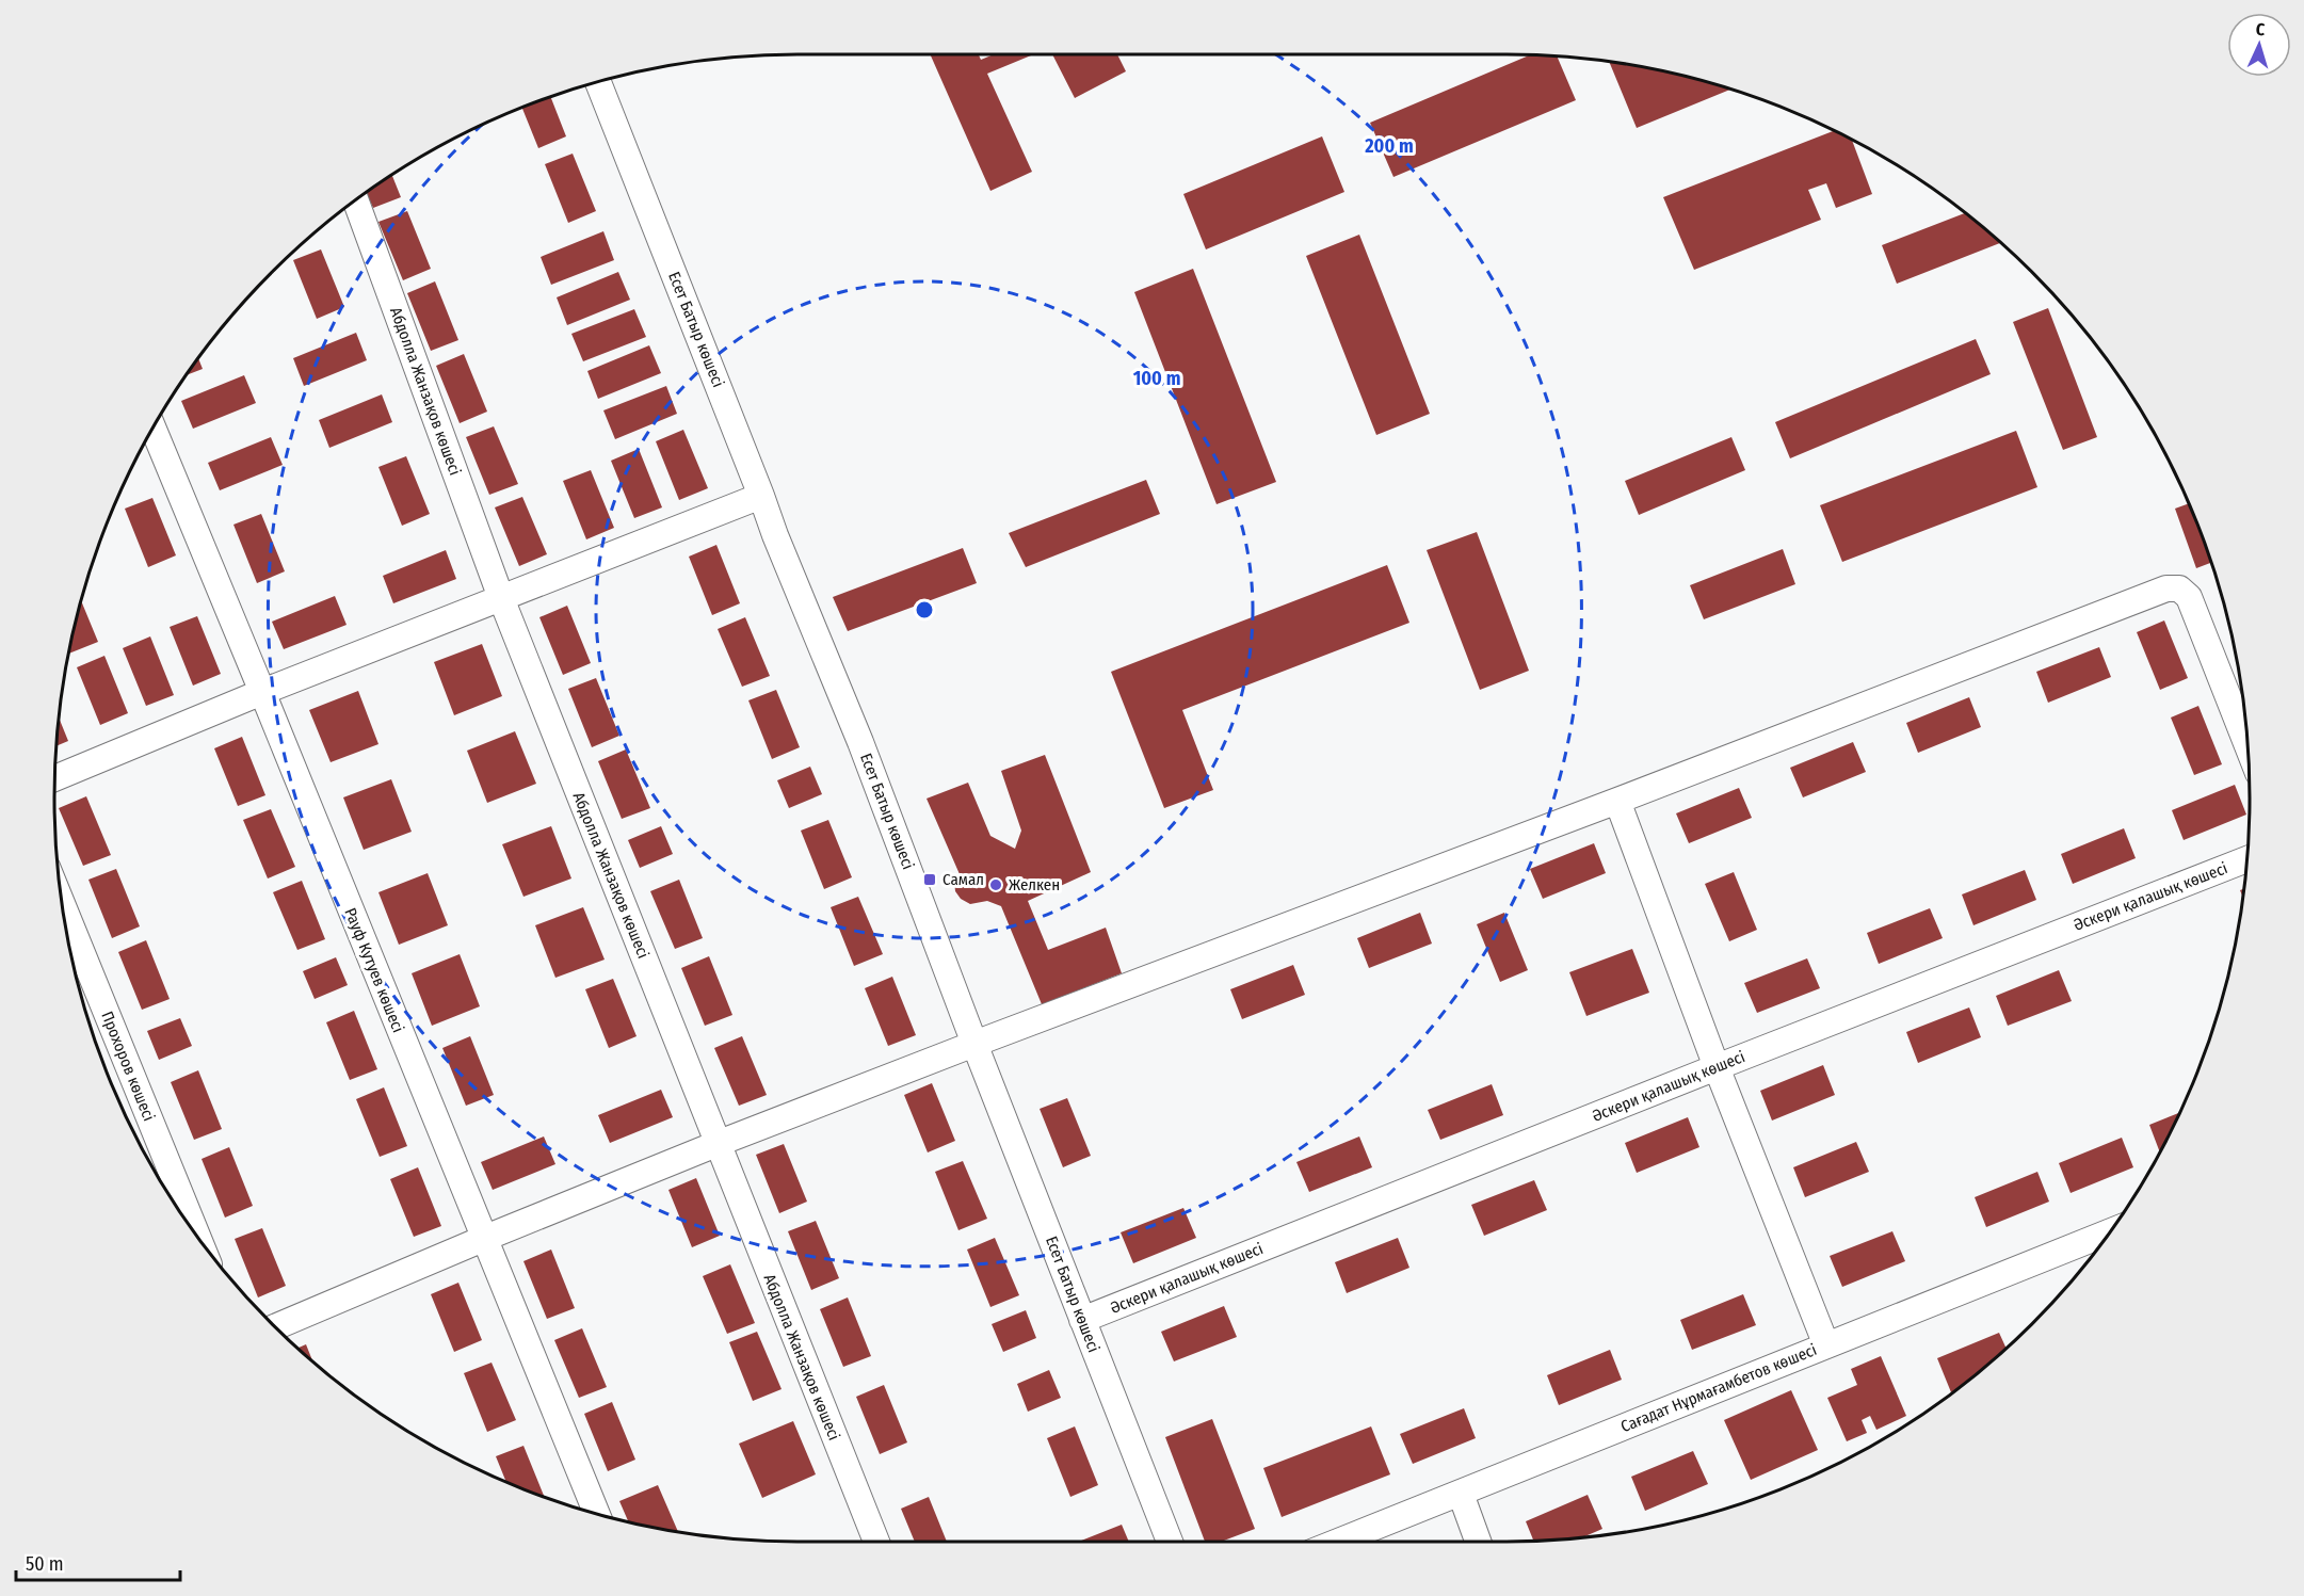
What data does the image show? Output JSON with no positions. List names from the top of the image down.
{
  "streets": {
    "street": [
      "Есет Батыр көшесі",
      "Абдолла Жанзақов көшесі",
      "Әскери қалашық көшесі",
      "Рауф Кутуев көшесі",
      "Прохоров көшесі",
      "Сағадат Нұрмағамбетов көшесі"
    ]
  },
  "crossings": [
    ["Есет Батыр көшесі", "Әскери қалашық көшесі"]
  ],
  "places": {
    "transit": ["Самал"],
    "other": ["Желкен"]
  },
  "scale_bar": "50 m",
  "north": "top",
  "rings": ["200 m", "100 m"]
}
